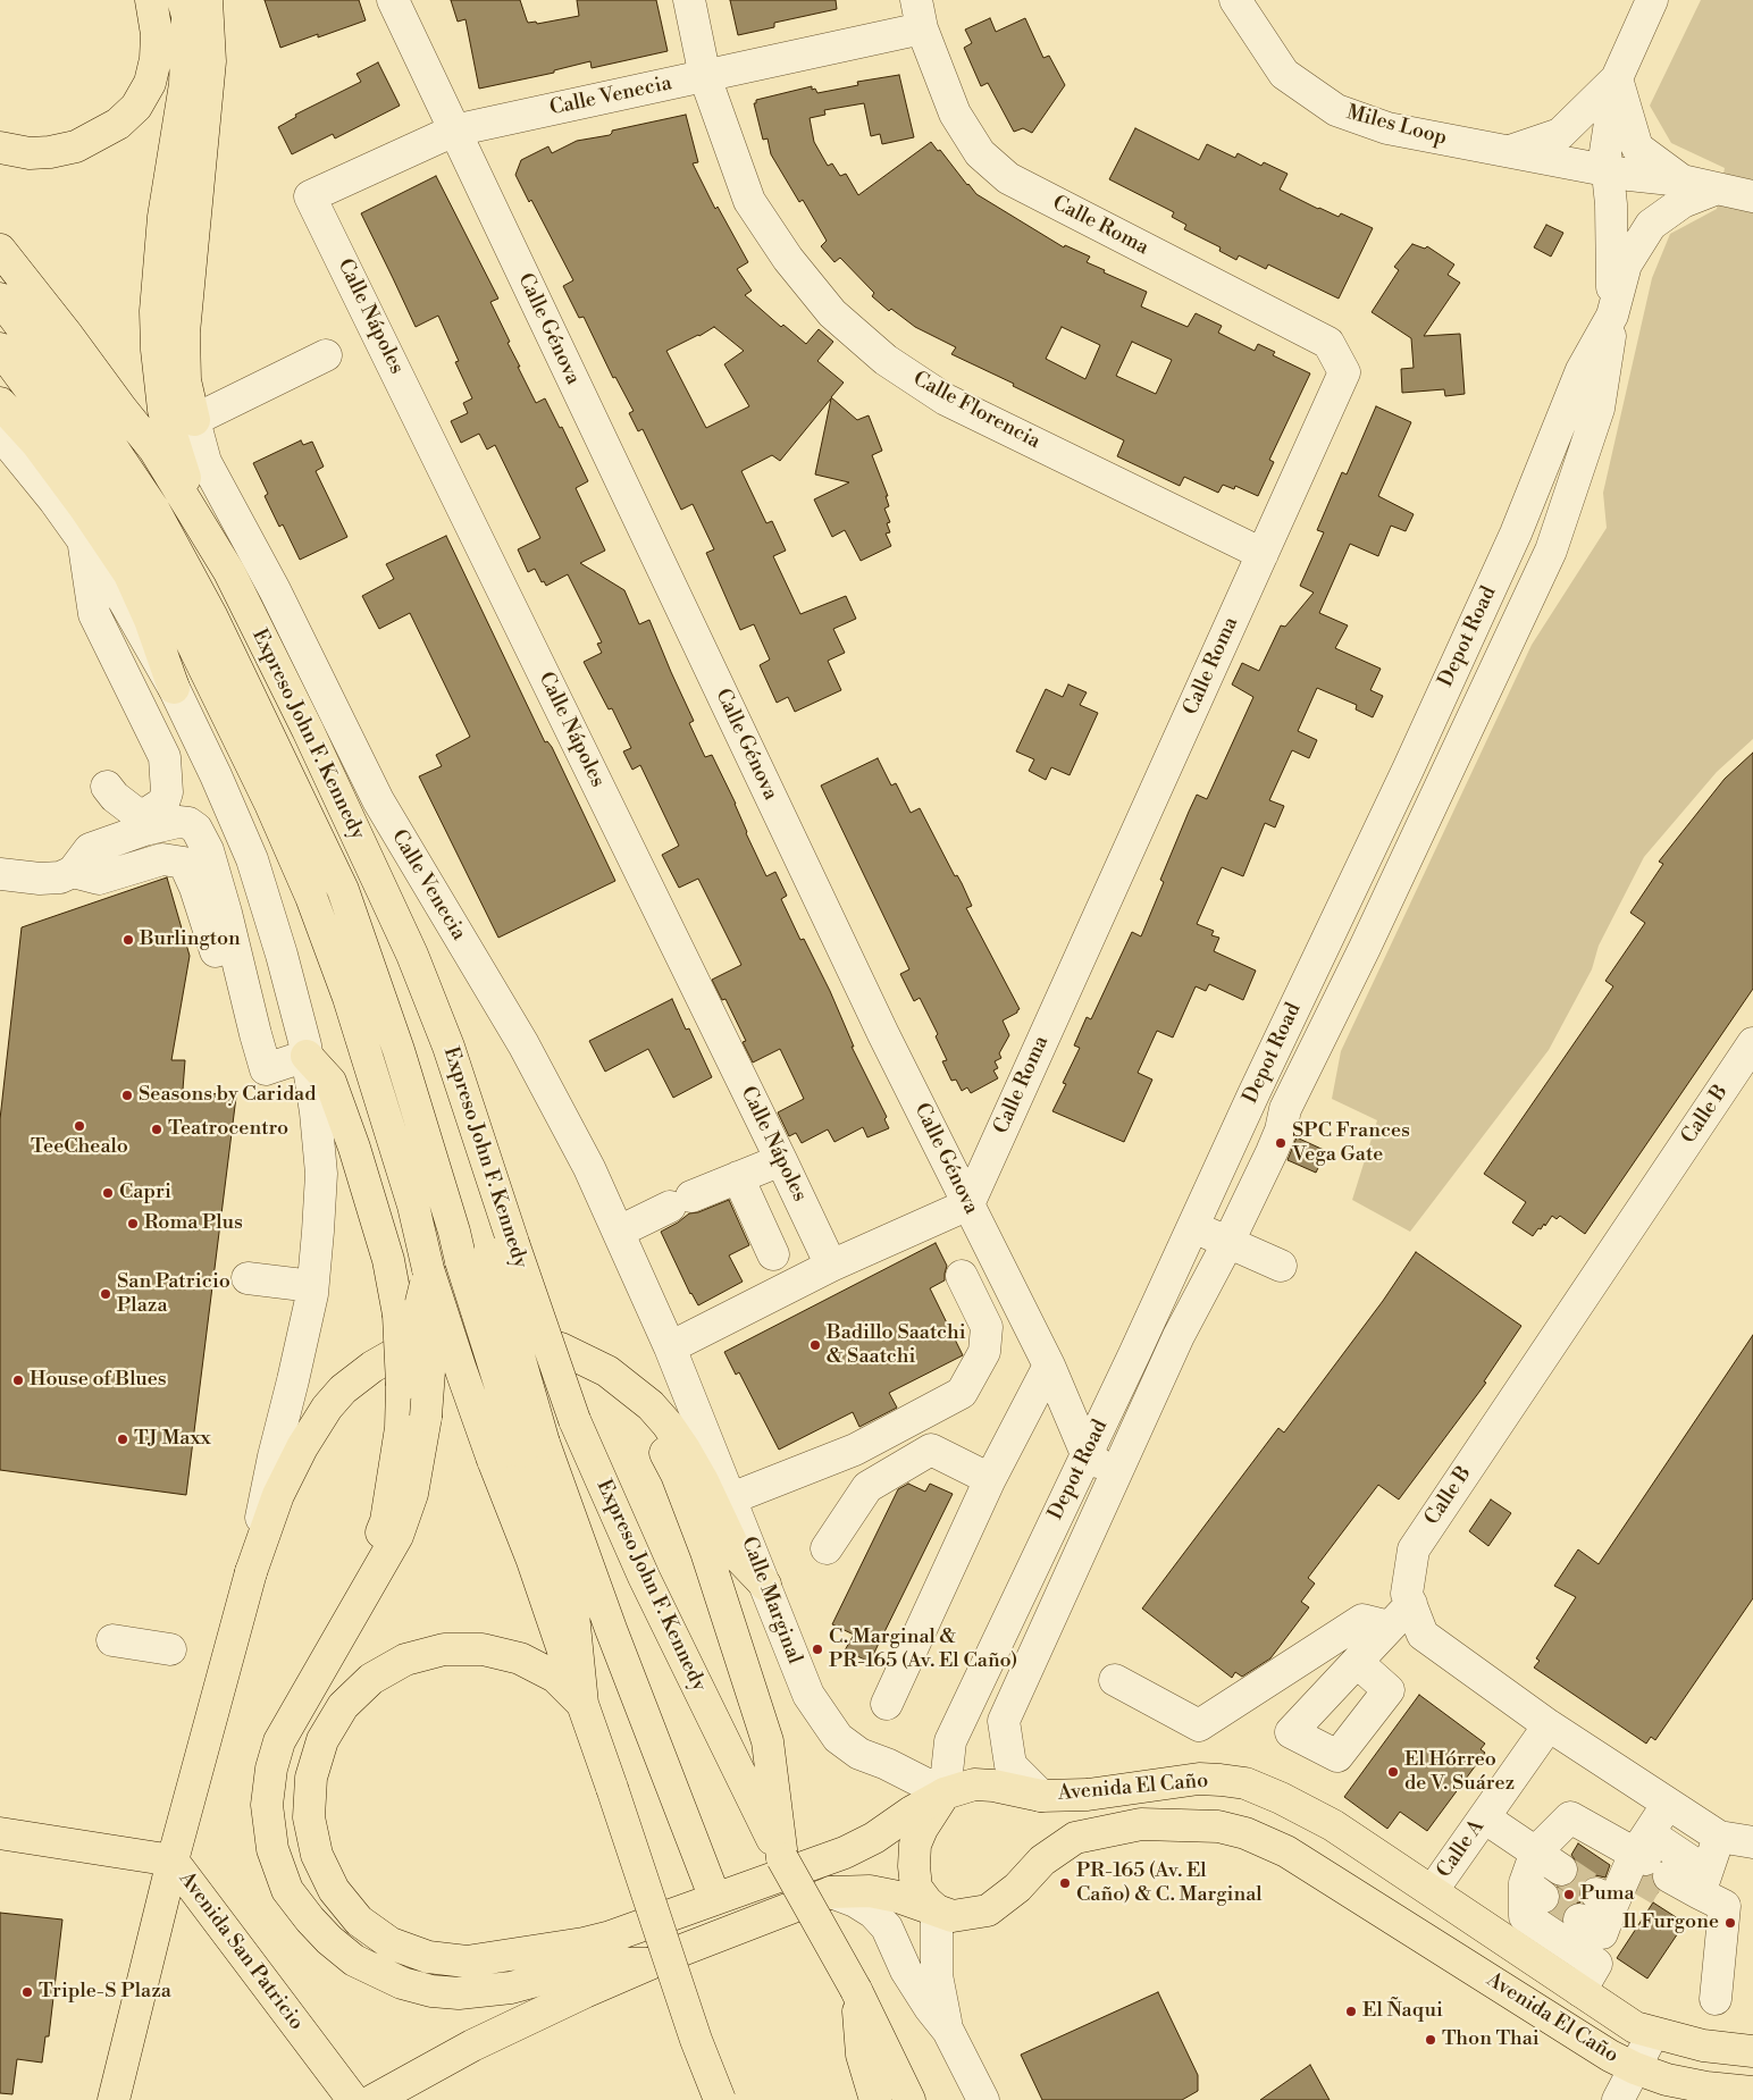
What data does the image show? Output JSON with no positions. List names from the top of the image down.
{
  "streets": {
    "main road": ["Expreso John F. Kennedy", "Avenida El Caño", "Avenida San Patricio"],
    "street": [
      "Calle Venecia",
      "Miles Loop",
      "Calle Roma",
      "Calle Nápoles",
      "Calle Génova",
      "Calle Florencia",
      "Depot Road",
      "Calle B",
      "Calle Marginal",
      "Calle A"
    ]
  },
  "crossings": [
    ["Calle Venecia", "Calle Roma"],
    ["Calle Venecia", "Calle Nápoles"],
    ["Calle Venecia", "Calle Génova"],
    ["Calle Venecia", "Calle Florencia"],
    ["Calle Venecia", "Calle Marginal"],
    ["Miles Loop", "Depot Road"],
    ["Calle Roma", "Calle Génova"],
    ["Calle Roma", "Calle Florencia"],
    ["Calle Génova", "Depot Road"],
    ["Depot Road", "Calle Marginal"],
    ["Depot Road", "Avenida El Caño"],
    ["Calle B", "Calle A"],
    ["Calle Marginal", "Avenida El Caño"],
    ["Avenida El Caño", "Calle A"]
  ],
  "places": [
    "Burlington",
    "Seasons by Caridad",
    "TeeChealo",
    "Teatrocentro",
    "SPC Frances Vega Gate",
    "Capri",
    "Roma Plus",
    "San Patricio Plaza",
    "Badillo Saatchi & Saatchi",
    "House of Blues",
    "TJ Maxx",
    "C. Marginal & PR-165 (Av. El Caño)",
    "El Hórreo de V. Suárez",
    "PR-165 (Av. El Caño) & C. Marginal",
    "Puma",
    "Il Furgone",
    "Triple-S Plaza",
    "El Ñaqui",
    "Thon Thai"
  ]
}
